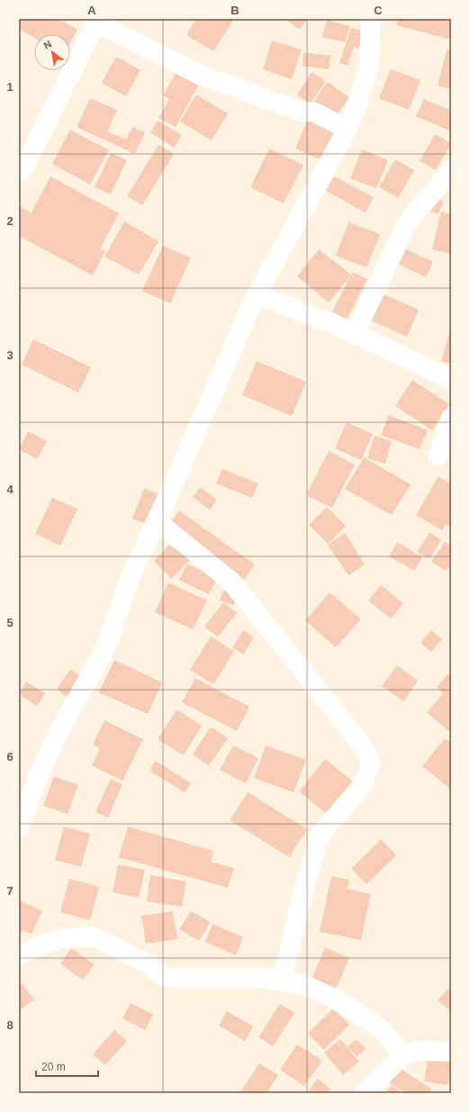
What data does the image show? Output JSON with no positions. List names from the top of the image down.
{
  "scale_bar": "20 m",
  "north": "top left",
  "grid": {
    "columns": ["A", "B", "C"],
    "rows": [
      "1",
      "2",
      "3",
      "4",
      "5",
      "6",
      "7",
      "8"
    ]
  }
}
